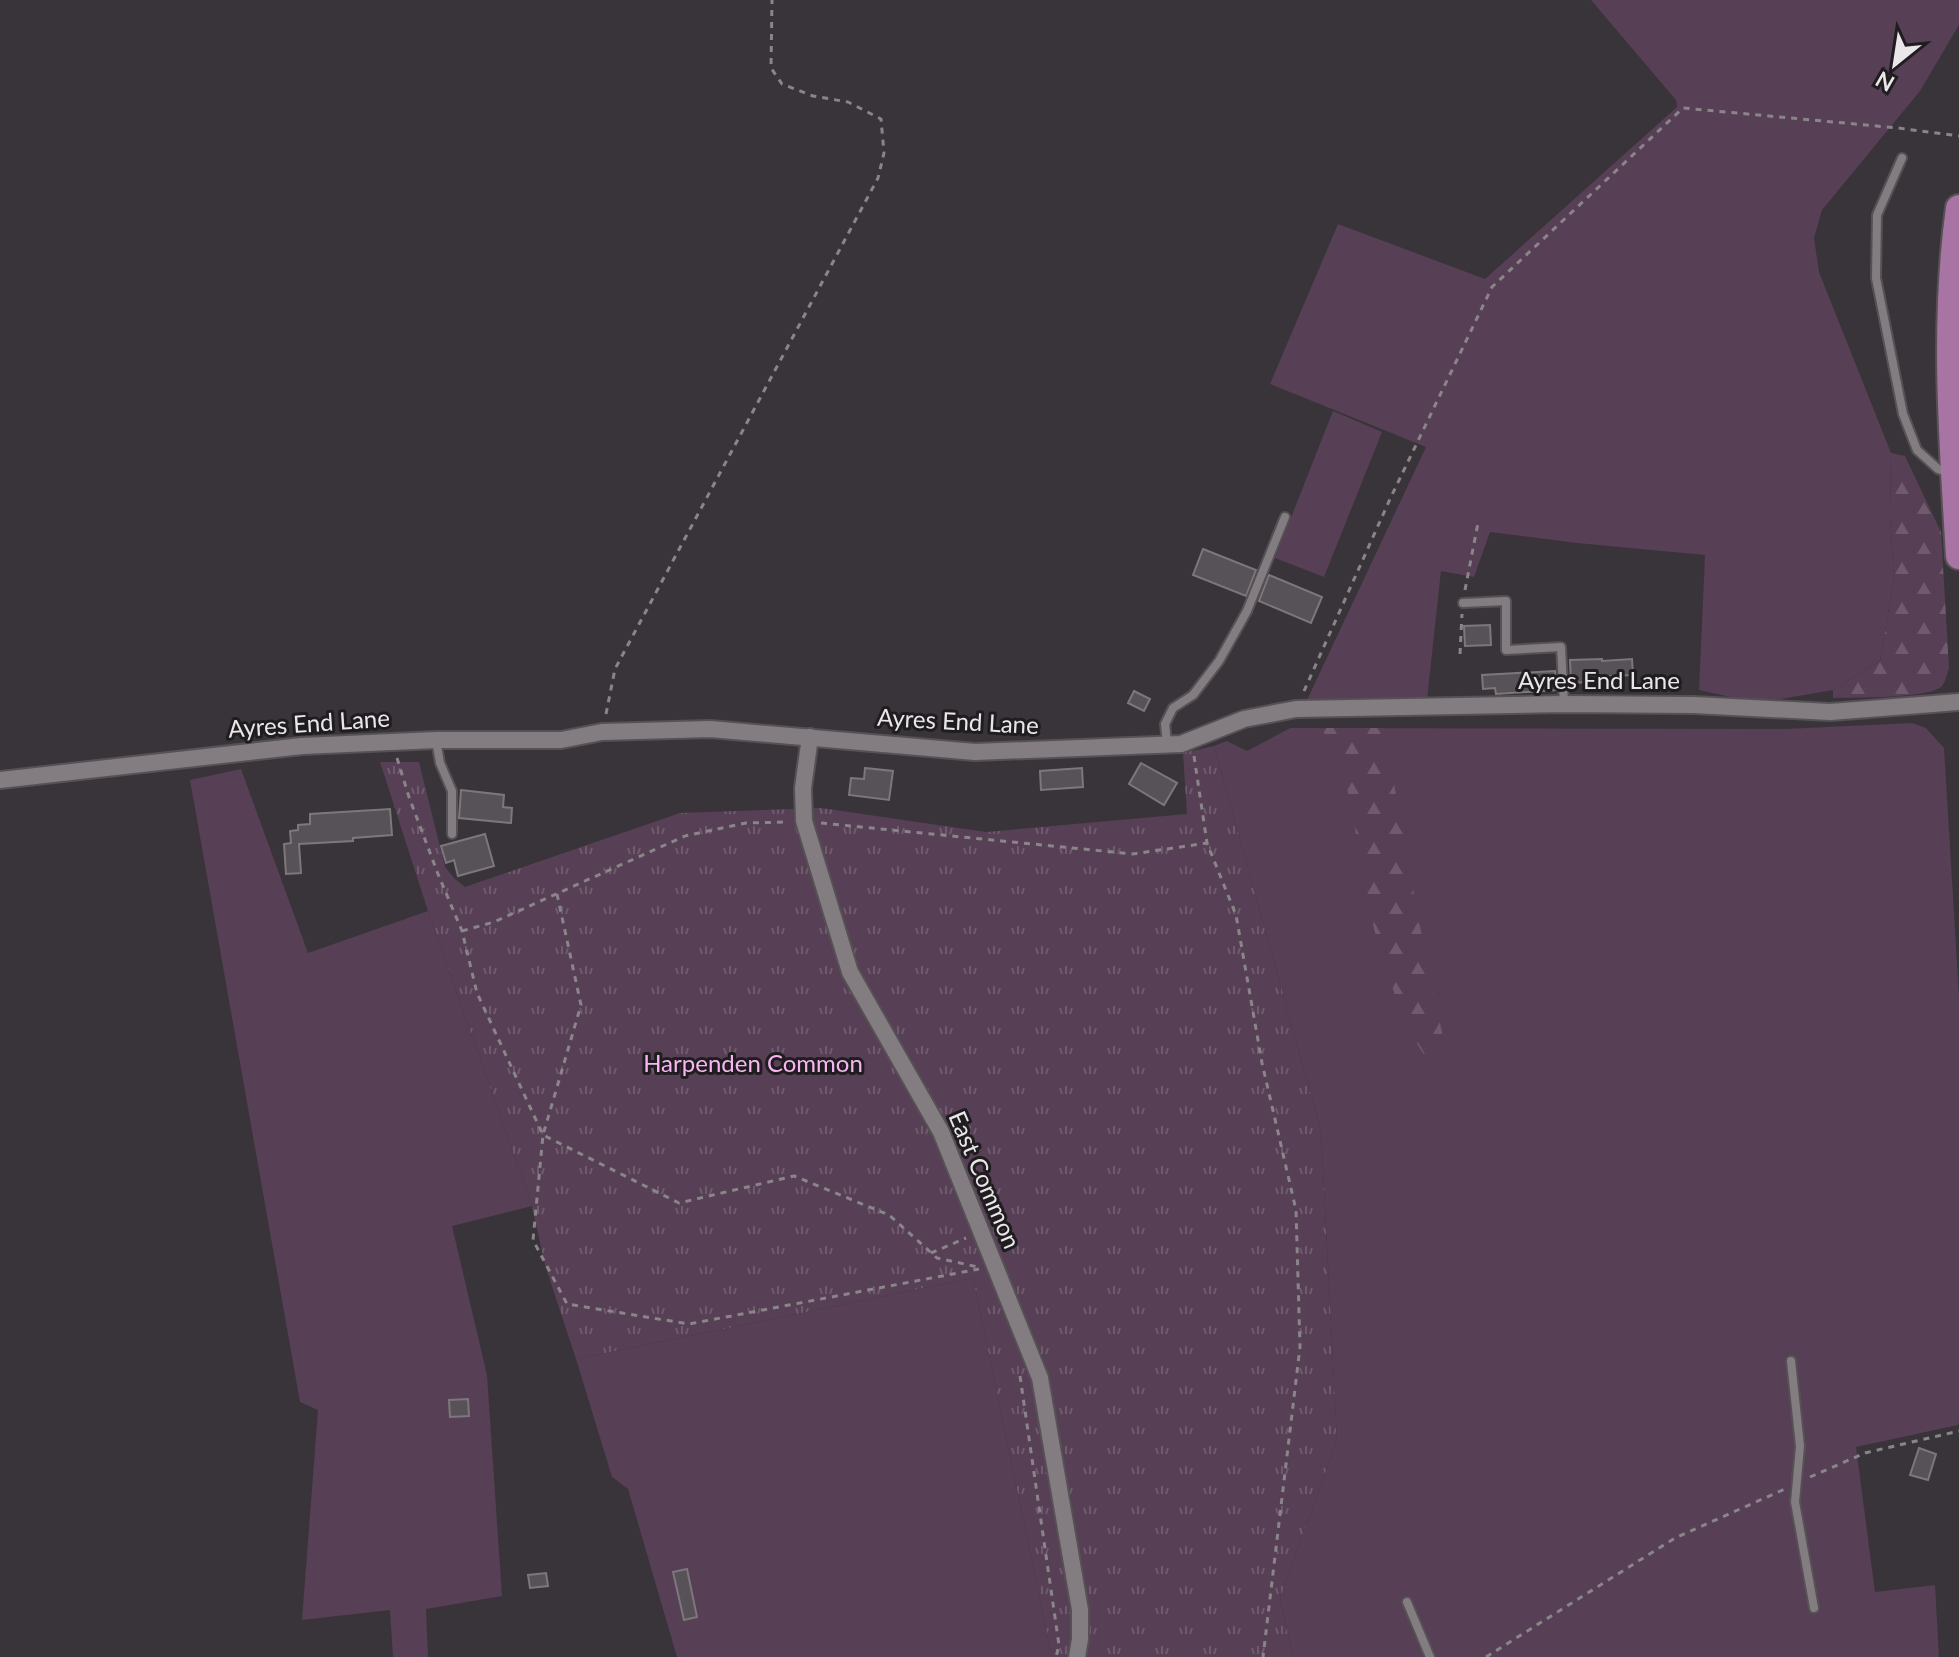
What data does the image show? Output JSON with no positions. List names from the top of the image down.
{
  "streets": {
    "street": ["Ayres End Lane", "East Common"]
  },
  "crossings": [
    ["Ayres End Lane", "East Common"]
  ],
  "parks": ["Harpenden Common"],
  "north": "bottom left"
}
